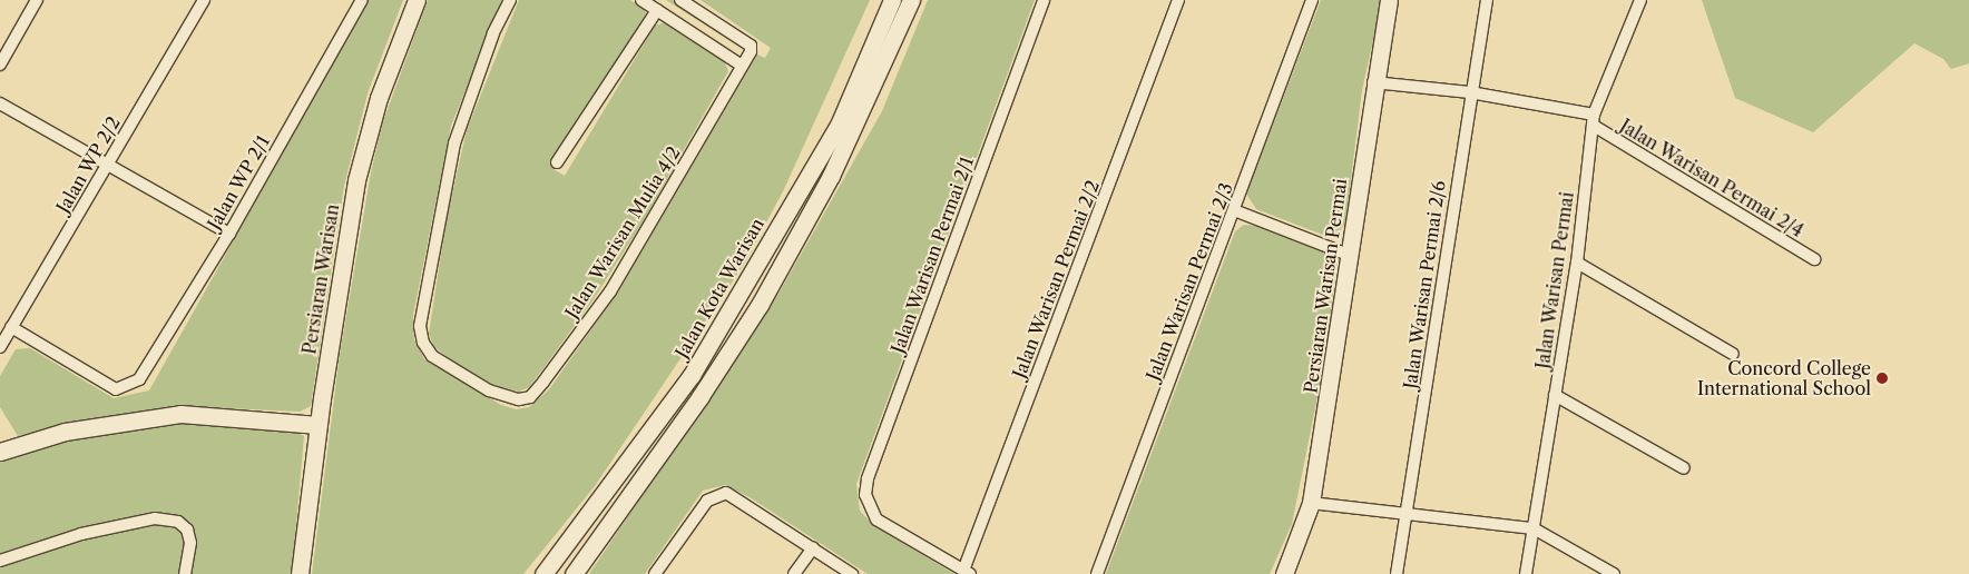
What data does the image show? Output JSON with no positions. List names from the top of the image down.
{
  "streets": {
    "street": [
      "Jalan WP 2/2",
      "Jalan Warisan Permai 2/4",
      "Jalan WP 2/1",
      "Jalan Warisan Mulia 4/2",
      "Jalan Warisan Permai 2/1",
      "Persiaran Warisan",
      "Jalan Warisan Permai 2/2",
      "Jalan Warisan Permai",
      "Jalan Warisan Permai 2/3",
      "Jalan Warisan Permai 2/6",
      "Persiaran Warisan Permai",
      "Jalan Kota Warisan"
    ]
  },
  "crossings": [
    ["Jalan WP 2/2", "Jalan WP 2/1"],
    ["Jalan Warisan Permai 2/4", "Jalan Warisan Permai"],
    ["Jalan Warisan Permai 2/1", "Jalan Warisan Permai 2/2"]
  ],
  "places": ["Concord College International School"]
}
